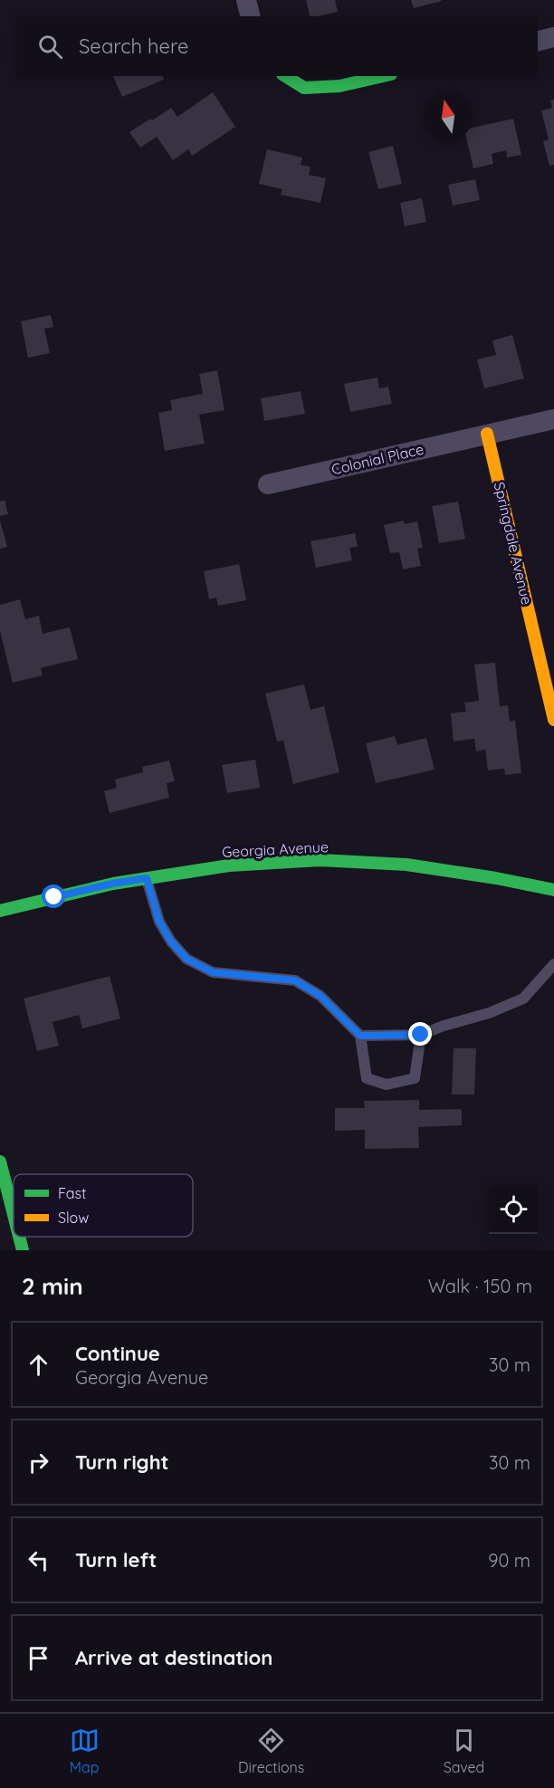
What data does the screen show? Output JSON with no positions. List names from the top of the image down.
{
  "streets": {
    "street": ["Colonial Place", "Springdale Avenue", "Georgia Avenue"]
  },
  "crossings": [
    ["Colonial Place", "Springdale Avenue"]
  ],
  "legend": ["Fast", "Slow"],
  "north": "top",
  "page": {
    "search": "Search here",
    "heading": ["2 min", "Walk · 150 m"],
    "list": [
      ["Continue", "Georgia Avenue", "30 m"],
      ["Turn right", "30 m"],
      ["Turn left", "90 m"],
      "Arrive at destination"
    ],
    "nav": ["Map", "Directions", "Saved"]
  }
}
